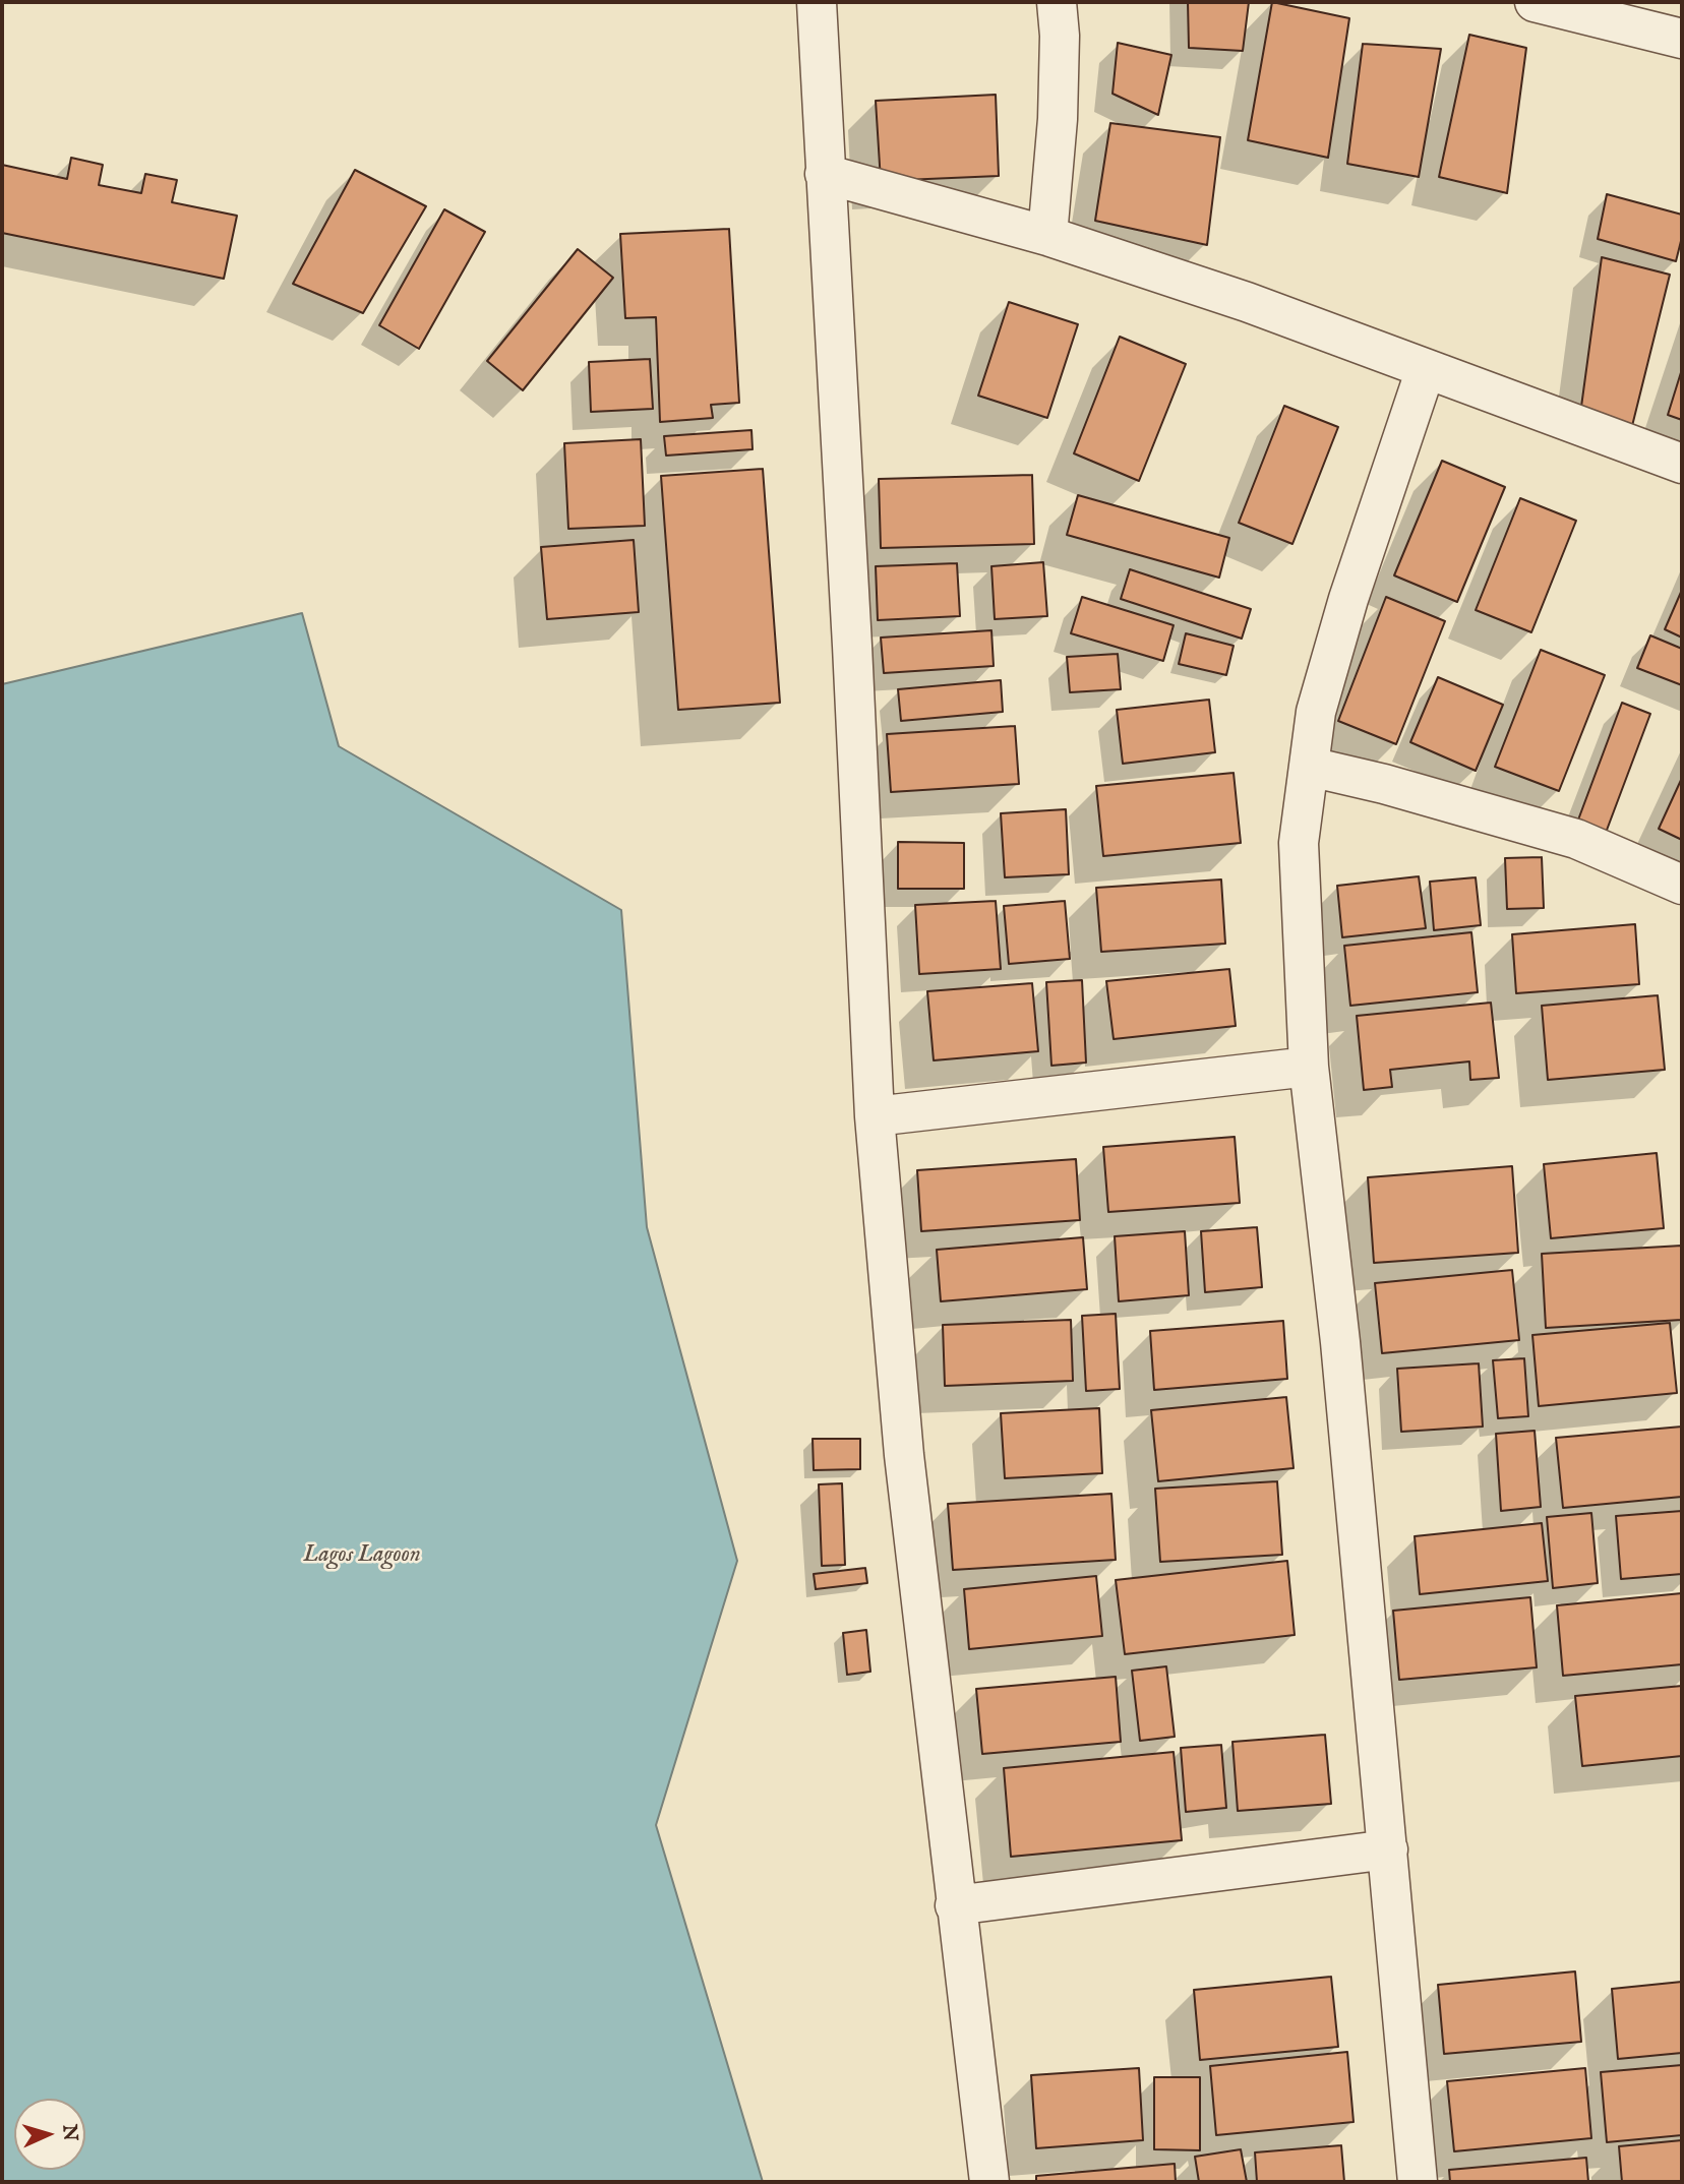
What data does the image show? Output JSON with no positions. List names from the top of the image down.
{
  "water": ["Lagos Lagoon"],
  "north": "right"
}
